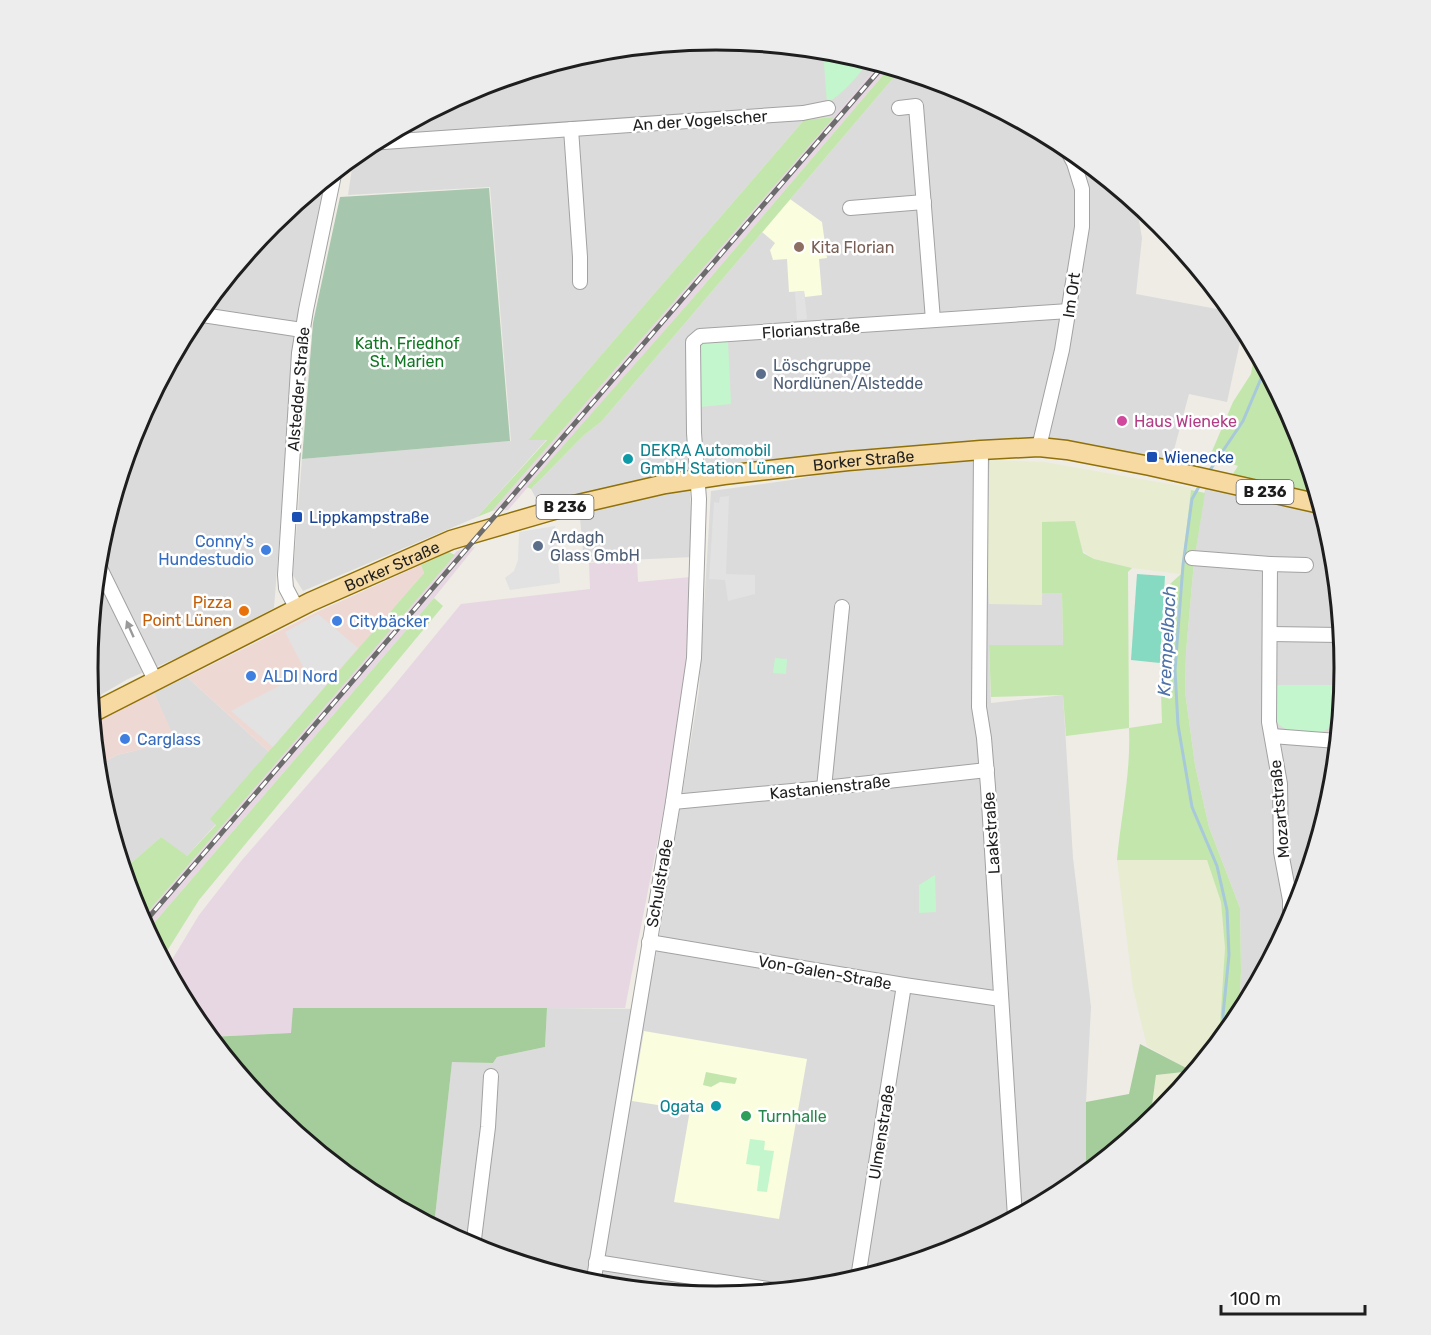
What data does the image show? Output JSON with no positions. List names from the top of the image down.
{
  "streets": {
    "main road": ["Borker Straße", "B 236"],
    "street": [
      "An der Vogelscher",
      "Im Ort",
      "Florianstraße",
      "Alstedder Straße",
      "Kastanienstraße",
      "Mozartstraße",
      "Laakstraße",
      "Schulstraße",
      "Von-Galen-Straße",
      "Ulmenstraße"
    ]
  },
  "crossings": [
    ["Im Ort", "Florianstraße"],
    ["Im Ort", "Borker Straße"],
    ["Florianstraße", "Borker Straße"],
    ["Florianstraße", "Schulstraße"],
    ["Alstedder Straße", "Borker Straße"],
    ["Borker Straße", "Laakstraße"],
    ["Borker Straße", "Schulstraße"],
    ["Kastanienstraße", "Laakstraße"],
    ["Kastanienstraße", "Schulstraße"],
    ["Laakstraße", "Von-Galen-Straße"],
    ["Schulstraße", "Von-Galen-Straße"],
    ["Von-Galen-Straße", "Ulmenstraße"]
  ],
  "water": ["Krempelbach"],
  "parks": ["Kath. Friedhof St. Marien"],
  "places": {
    "other": [
      "Kita Florian",
      "Löschgruppe Nordlünen/Alstedde",
      "Haus Wieneke",
      "DEKRA Automobil GmbH Station Lünen",
      "Ardagh Glass GmbH",
      "Conny's Hundestudio",
      "Pizza Point Lünen",
      "Citybäcker",
      "ALDI Nord",
      "Carglass",
      "Ogata",
      "Turnhalle"
    ],
    "transit": ["Wienecke", "Lippkampstraße"]
  },
  "scale_bar": "100 m"
}
